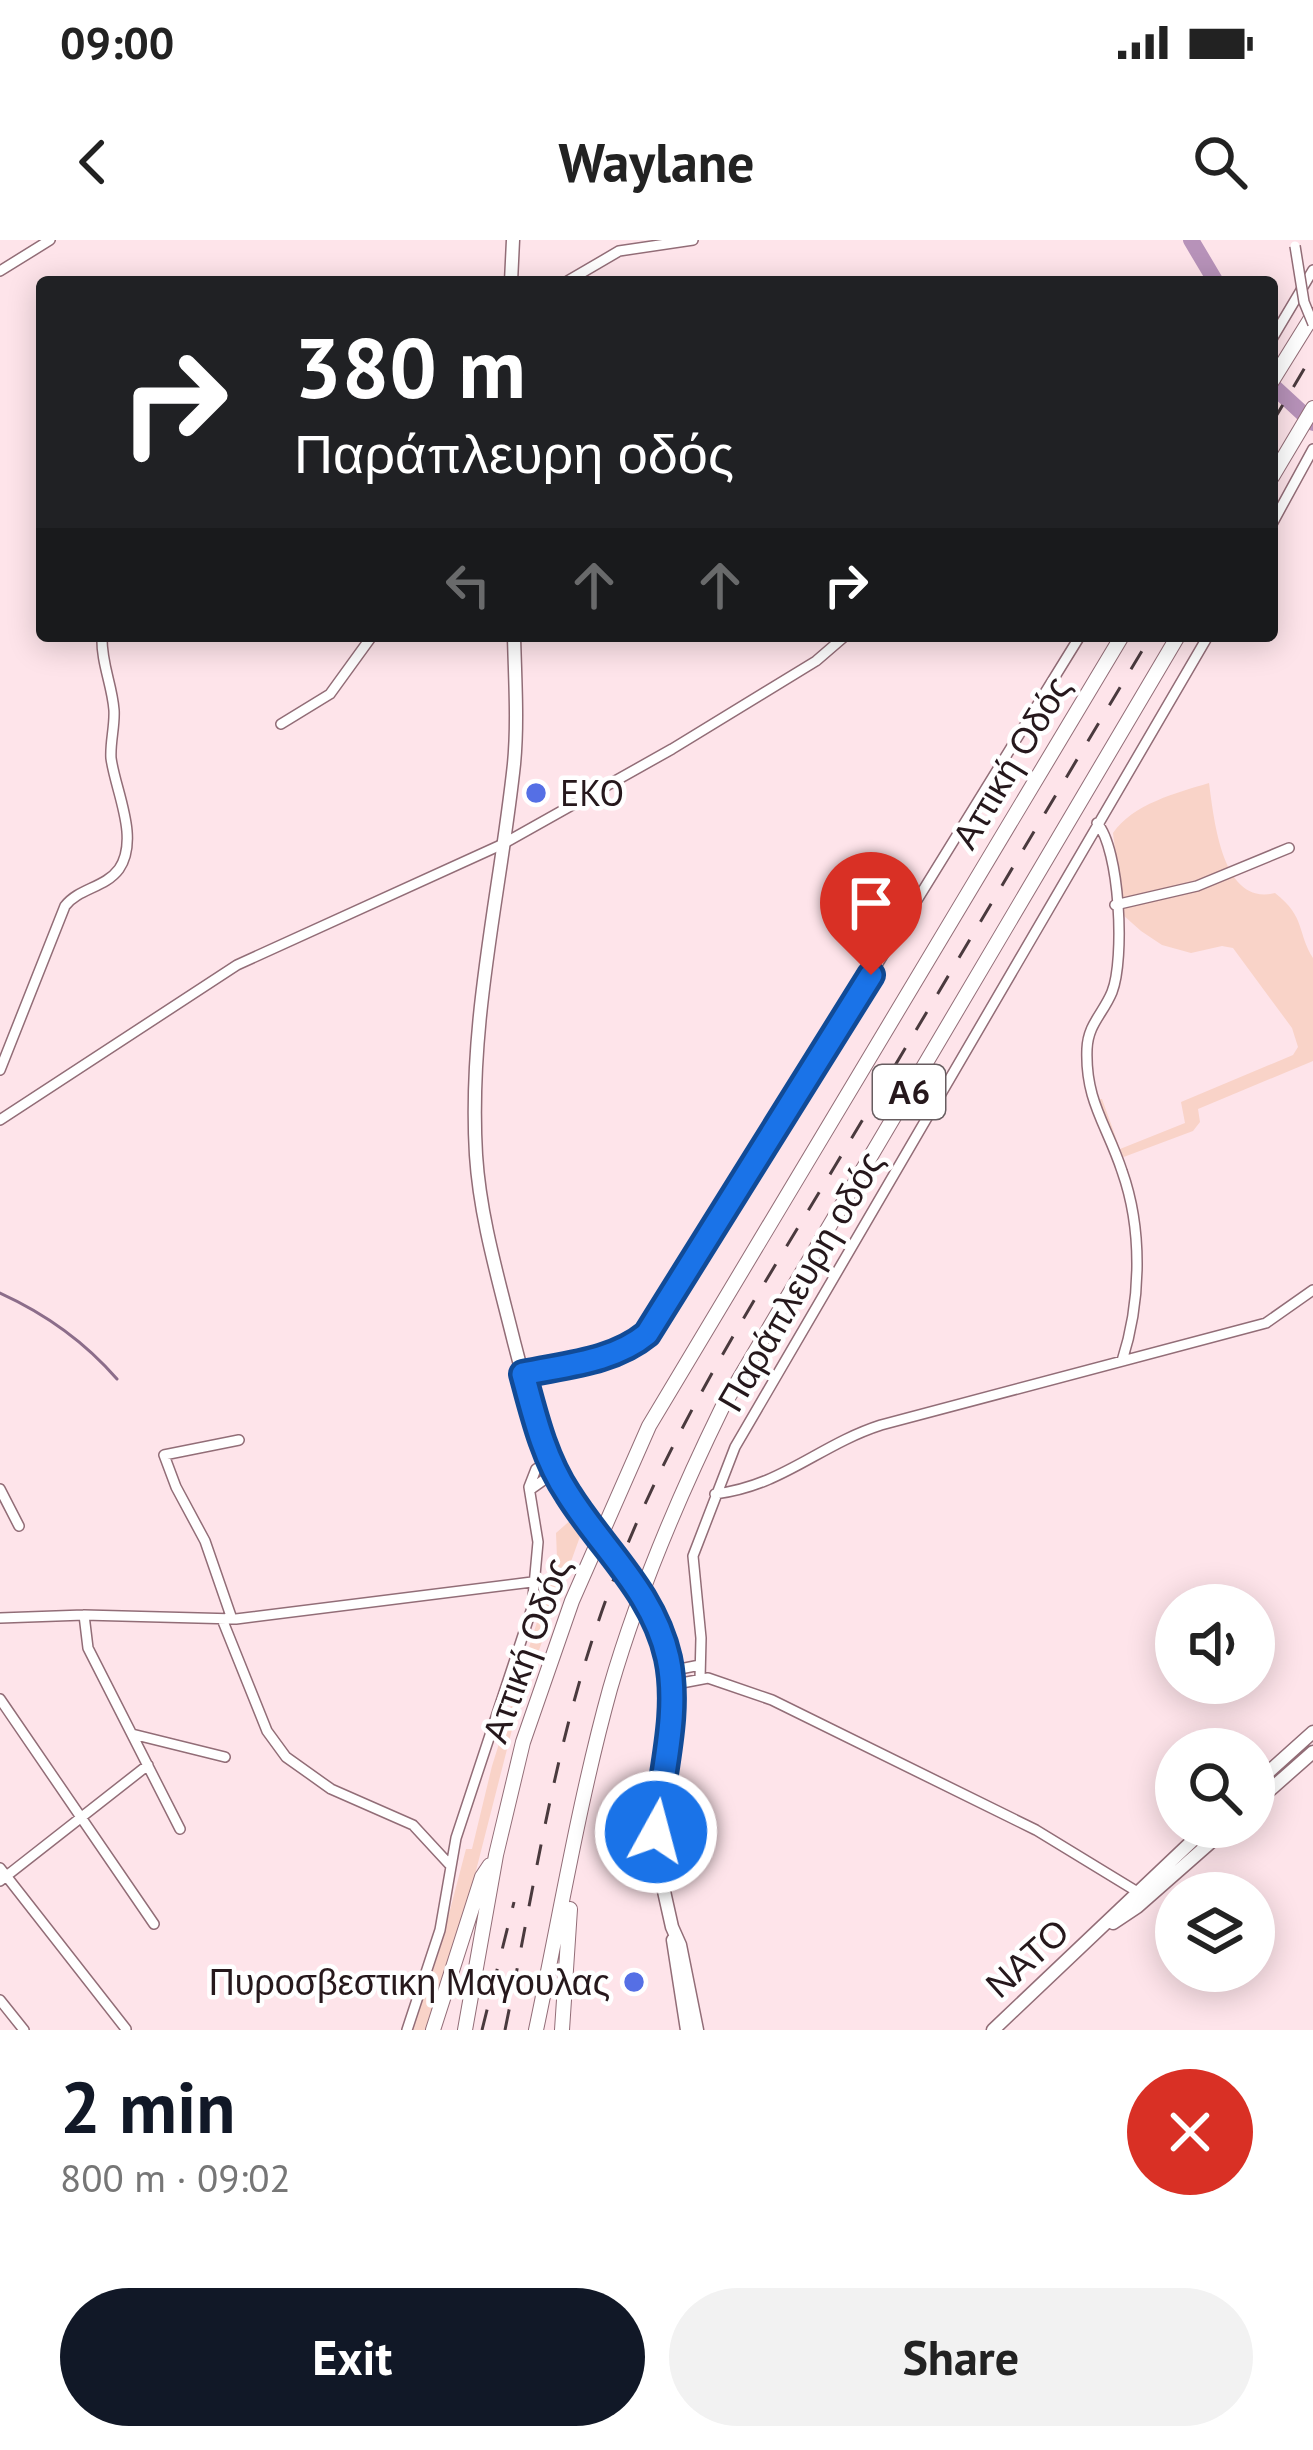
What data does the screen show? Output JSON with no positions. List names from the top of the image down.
{
  "streets": {
    "highway": ["Αττική Οδός", "Α6"],
    "main road": ["ΝΑΤΟ"],
    "street": ["Παράπλευρη οδός"]
  },
  "places": ["EKO", "Πυροσβεστικη Μαγουλας"],
  "page": {
    "status": "09:00",
    "header": "Waylane",
    "turn": ["380 m", "Παράπλευρη οδός"],
    "heading": ["2 min", "800 m · 09:02"],
    "buttons": ["Exit", "Share"]
  }
}
